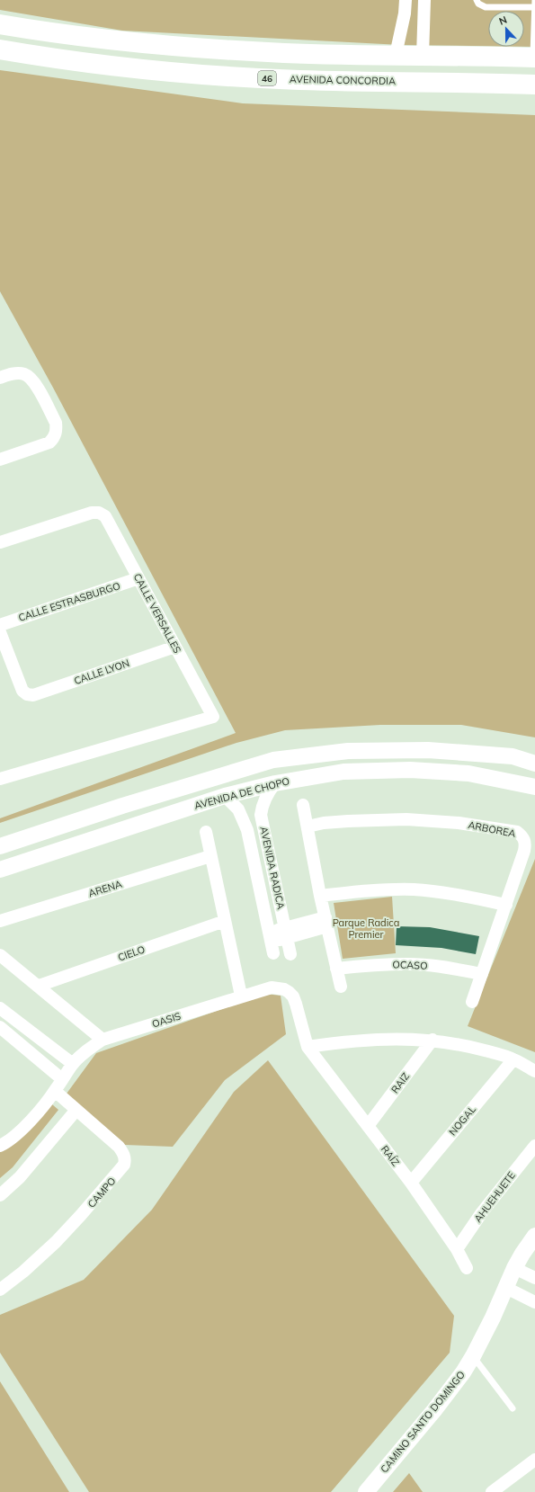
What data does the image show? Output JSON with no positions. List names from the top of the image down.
{
  "streets": {
    "main road": ["46", "AVENIDA CONCORDIA"],
    "street": [
      "CALLE ESTRASBURGO",
      "CALLE VERSALLES",
      "CALLE LYON",
      "AVENIDA DE CHOPO",
      "ARBOREA",
      "AVENIDA RADICA",
      "ARENA",
      "CIELO",
      "OCASO",
      "OASIS",
      "RAIZ",
      "NOGAL",
      "RAÍZ",
      "CAMPO",
      "AHUEHUETE",
      "CAMINO SANTO DOMINGO"
    ]
  },
  "crossings": [
    ["CALLE ESTRASBURGO", "CALLE VERSALLES"],
    ["CALLE VERSALLES", "CALLE LYON"],
    ["AVENIDA DE CHOPO", "AVENIDA RADICA"],
    ["ARBOREA", "OCASO"],
    ["OASIS", "RAÍZ"],
    ["OASIS", "CAMPO"],
    ["RAIZ", "RAÍZ"],
    ["NOGAL", "RAÍZ"],
    ["RAÍZ", "AHUEHUETE"]
  ],
  "parks": ["Parque Radica Premier"],
  "north": "top"
}
